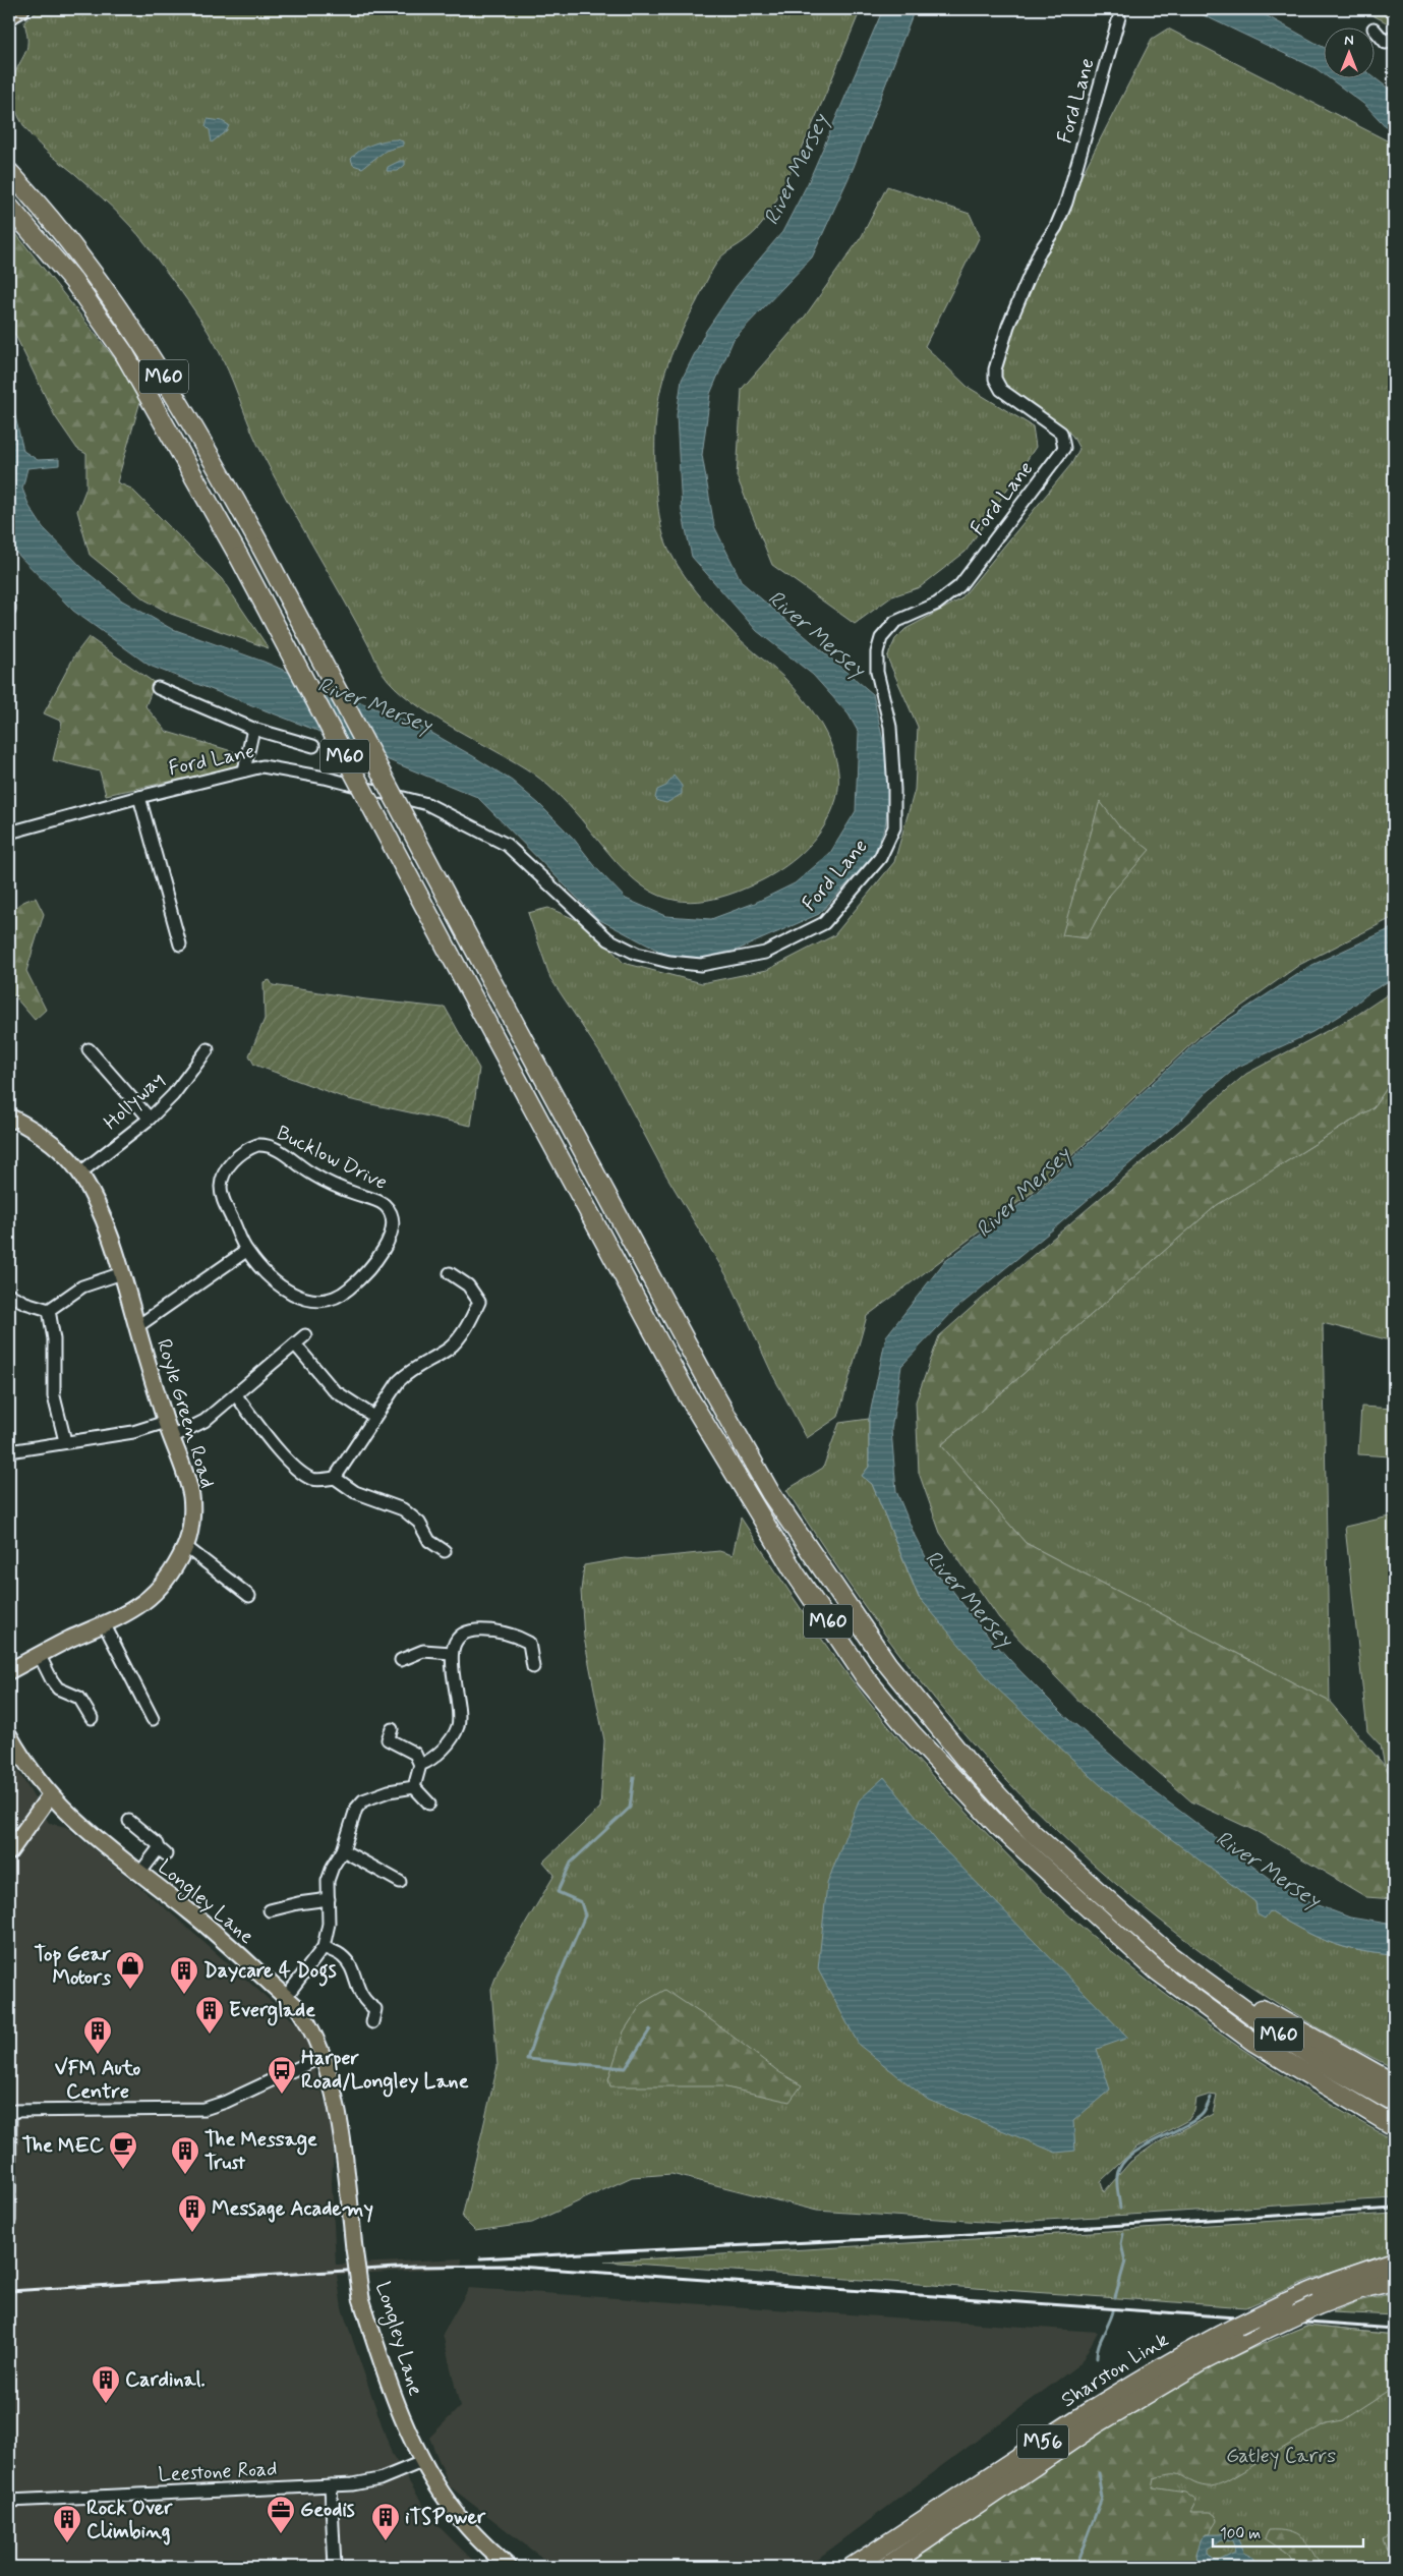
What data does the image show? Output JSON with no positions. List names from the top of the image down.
{
  "streets": {
    "highway": ["M60", "Sharston Link", "M56"],
    "main road": ["Royle Green Road", "Longley Lane"],
    "street": [
      "Ford Lane",
      "Hollyway",
      "Bucklow Drive",
      "Leestone Road"
    ]
  },
  "crossings": [
    ["Hollyway", "Royle Green Road"],
    ["Longley Lane", "Leestone Road"]
  ],
  "water": ["River Mersey"],
  "parks": ["Gatley Carrs"],
  "places": {
    "shop": ["Top Gear Motors"],
    "building": [
      "Daycare 4 Dogs",
      "Everglade",
      "VFM Auto Centre",
      "The Message Trust",
      "Message Academy",
      "Cardinal.",
      "iTSPower",
      "Rock Over Climbing"
    ],
    "bus stop": ["Harper Road/Longley Lane"],
    "cafe": ["The MEC"],
    "office": ["Geodis"]
  },
  "scale_bar": "100 m",
  "north": "top"
}
